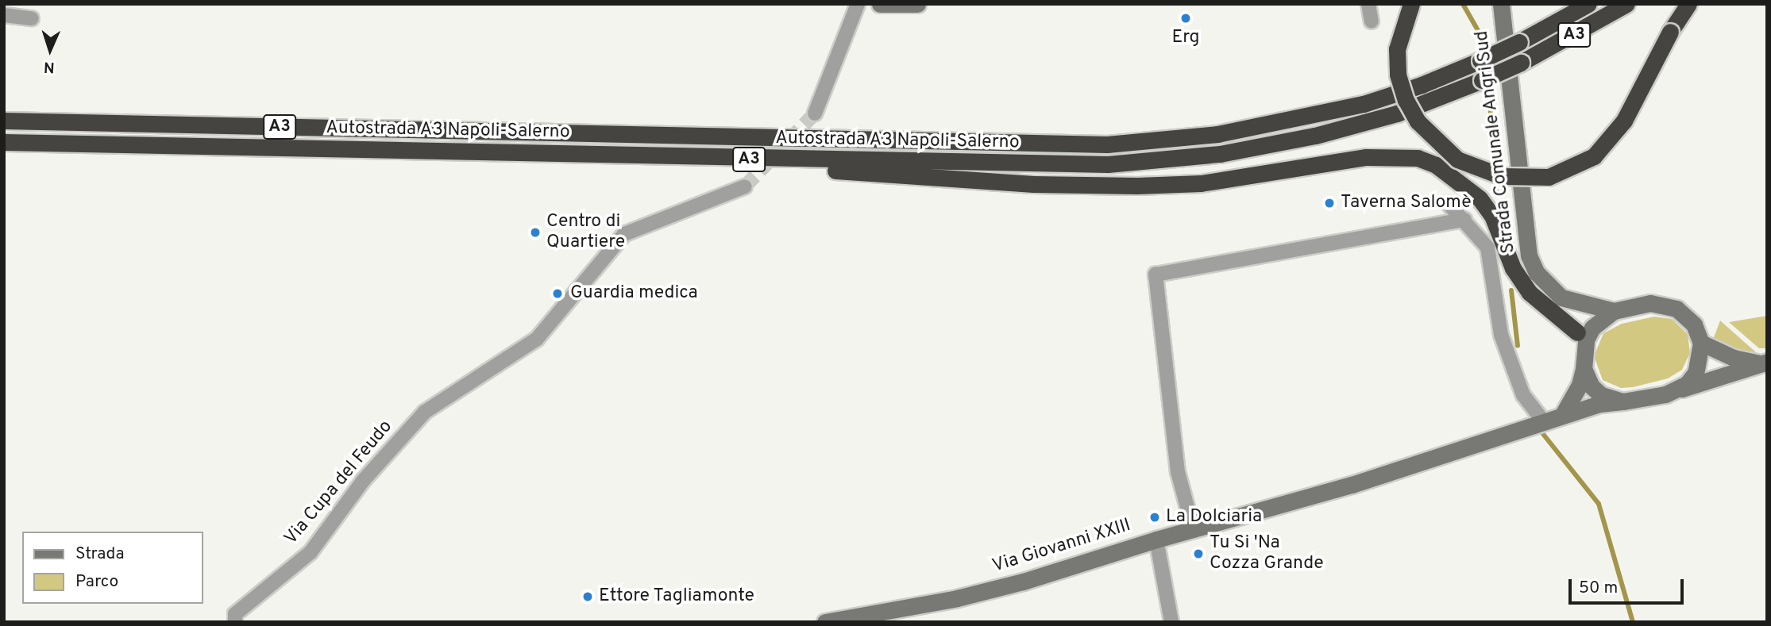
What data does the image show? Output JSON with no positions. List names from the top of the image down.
{
  "streets": {
    "highway": ["A3", "Autostrada A3 Napoli-Salerno"],
    "main road": ["Strada Comunale Angri Sud", "Via Giovanni XXIII"],
    "street": ["Via Cupa del Feudo"]
  },
  "places": [
    "Erg",
    "Taverna Salomè",
    "Centro di Quartiere",
    "Guardia medica",
    "La Dolciaria",
    "Tu Si 'Na Cozza Grande",
    "Ettore Tagliamonte"
  ],
  "legend": ["Strada", "Parco"],
  "scale_bar": "50 m",
  "north": "bottom"
}
